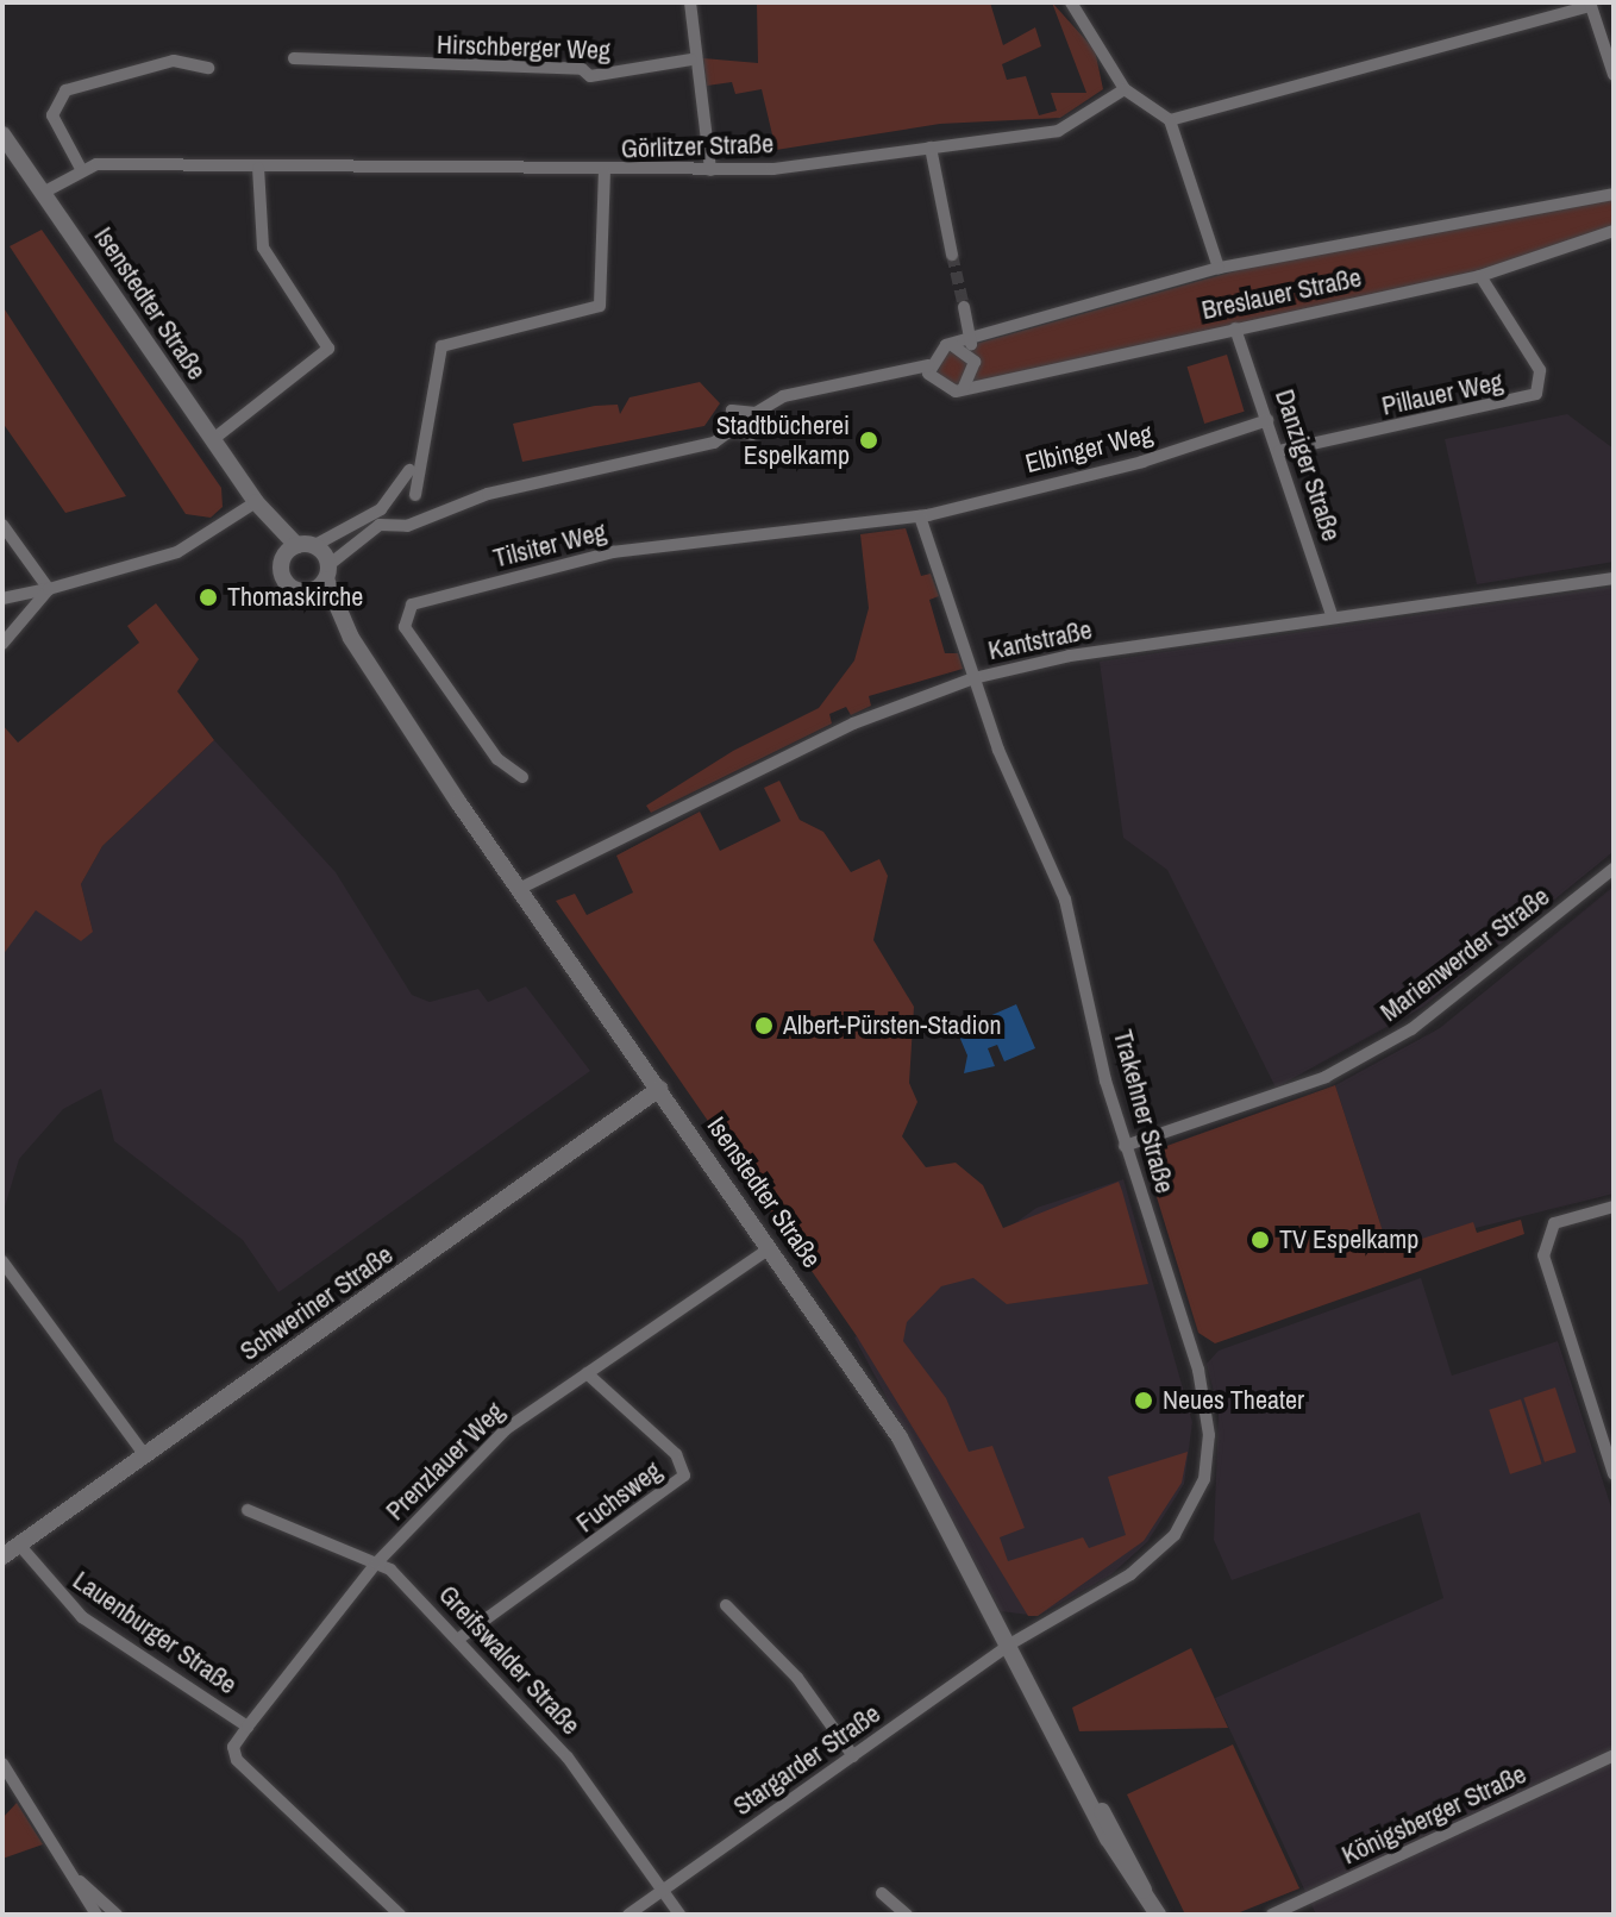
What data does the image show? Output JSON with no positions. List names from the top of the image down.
{
  "streets": {
    "street": [
      "Hirschberger Weg",
      "Görlitzer Straße",
      "Breslauer Straße",
      "Isenstedter Straße",
      "Pillauer Weg",
      "Elbinger Weg",
      "Danziger Straße",
      "Tilsiter Weg",
      "Kantstraße",
      "Marienwerder Straße",
      "Trakehner Straße",
      "Schweriner Straße",
      "Prenzlauer Weg",
      "Fuchsweg",
      "Lauenburger Straße",
      "Greifswalder Straße",
      "Stargarder Straße",
      "Königsberger Straße"
    ]
  },
  "crossings": [
    ["Breslauer Straße", "Pillauer Weg"],
    ["Breslauer Straße", "Danziger Straße"],
    ["Isenstedter Straße", "Kantstraße"],
    ["Isenstedter Straße", "Trakehner Straße"],
    ["Isenstedter Straße", "Schweriner Straße"],
    ["Isenstedter Straße", "Prenzlauer Weg"],
    ["Isenstedter Straße", "Stargarder Straße"],
    ["Pillauer Weg", "Danziger Straße"],
    ["Elbinger Weg", "Danziger Straße"],
    ["Elbinger Weg", "Tilsiter Weg"],
    ["Elbinger Weg", "Trakehner Straße"],
    ["Danziger Straße", "Kantstraße"],
    ["Tilsiter Weg", "Trakehner Straße"],
    ["Kantstraße", "Trakehner Straße"],
    ["Marienwerder Straße", "Trakehner Straße"],
    ["Trakehner Straße", "Stargarder Straße"],
    ["Schweriner Straße", "Lauenburger Straße"],
    ["Prenzlauer Weg", "Fuchsweg"],
    ["Prenzlauer Weg", "Lauenburger Straße"],
    ["Prenzlauer Weg", "Greifswalder Straße"],
    ["Fuchsweg", "Greifswalder Straße"],
    ["Greifswalder Straße", "Stargarder Straße"]
  ],
  "places": [
    "Stadtbücherei Espelkamp",
    "Thomaskirche",
    "Albert-Pürsten-Stadion",
    "TV Espelkamp",
    "Neues Theater"
  ]
}
